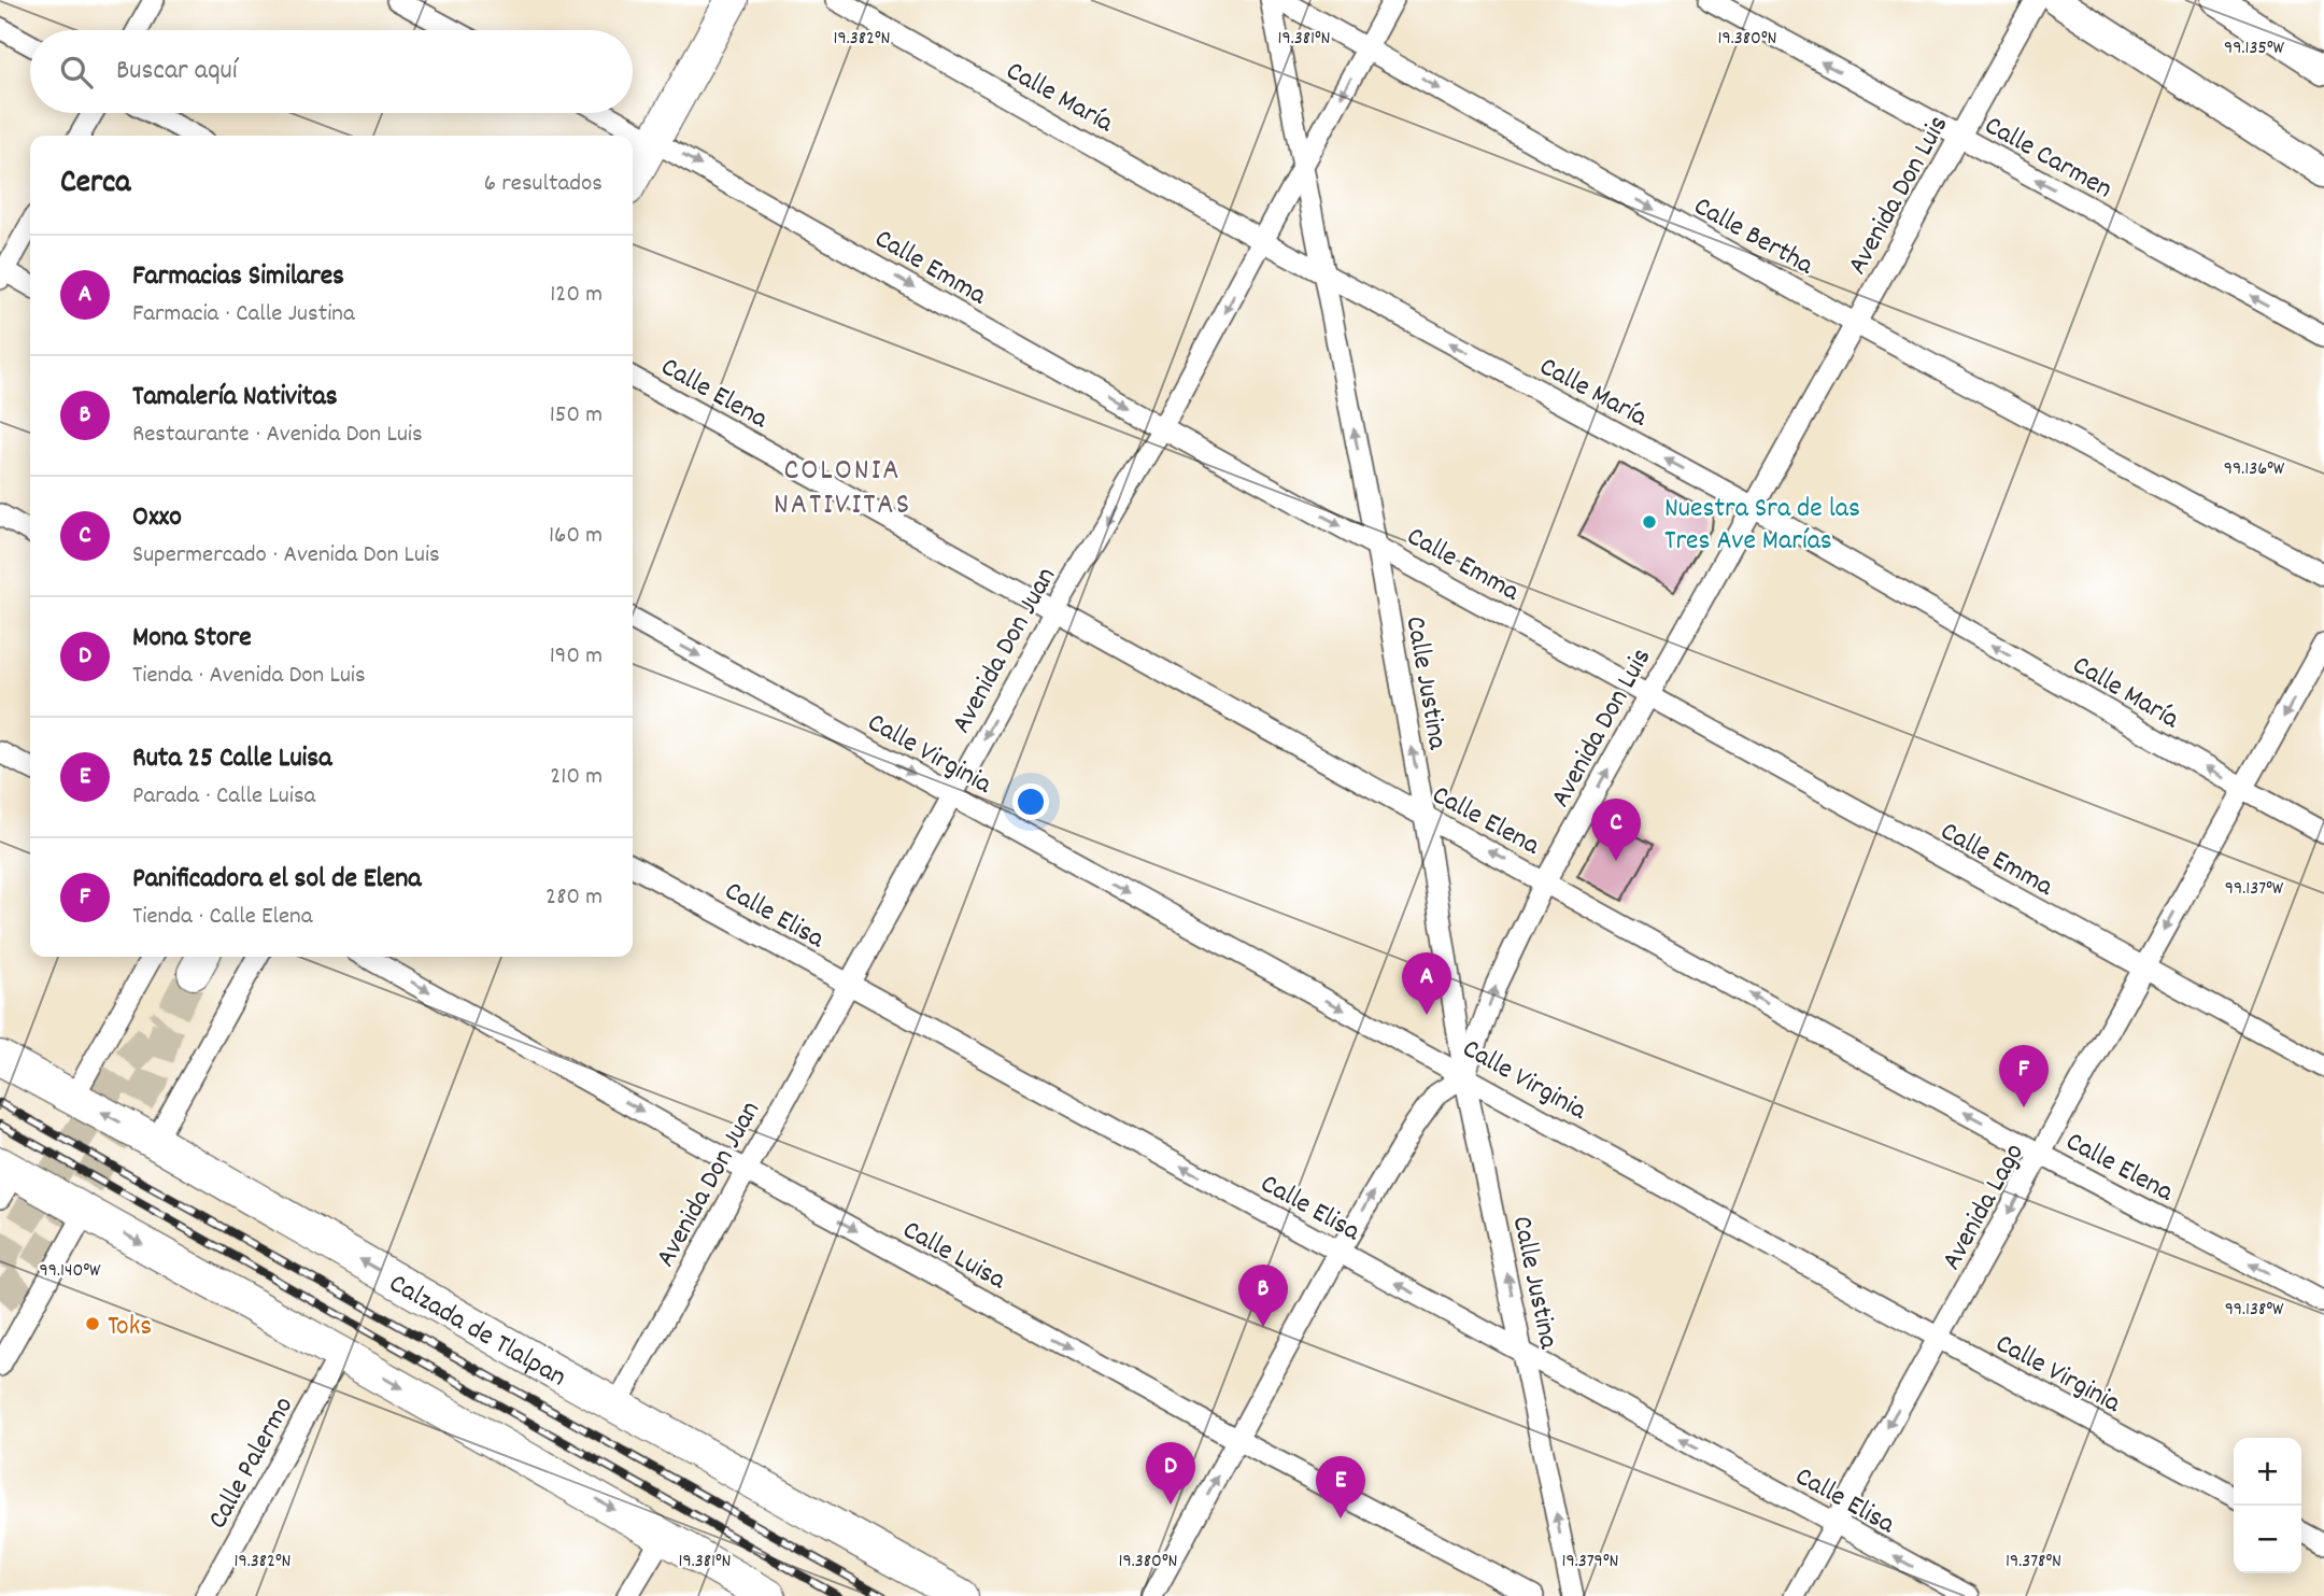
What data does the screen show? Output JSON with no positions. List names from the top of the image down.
{
  "streets": {
    "highway": ["Calzada de Tlalpan"],
    "street": [
      "Calle María",
      "Calle Carmen",
      "Avenida Don Luis",
      "Calle Bertha",
      "Calle Emma",
      "Calle Elena",
      "Avenida Don Juan",
      "Calle Justina",
      "Calle Virginia",
      "Calle Elisa",
      "Avenida Lago",
      "Calle Luisa",
      "Calle Palermo"
    ]
  },
  "crossings": [
    ["Calle María", "Avenida Don Luis"],
    ["Calle María", "Avenida Don Juan"],
    ["Calle María", "Calle Justina"],
    ["Calle María", "Avenida Lago"],
    ["Calle Carmen", "Avenida Don Luis"],
    ["Avenida Don Luis", "Calle Bertha"],
    ["Avenida Don Luis", "Calle Emma"],
    ["Avenida Don Luis", "Calle Elena"],
    ["Avenida Don Luis", "Calle Justina"],
    ["Avenida Don Luis", "Calle Virginia"],
    ["Calle Bertha", "Avenida Don Juan"],
    ["Calle Emma", "Avenida Don Juan"],
    ["Calle Emma", "Calle Justina"],
    ["Calle Emma", "Avenida Lago"],
    ["Calle Elena", "Avenida Don Juan"],
    ["Calle Elena", "Calle Justina"],
    ["Calle Elena", "Avenida Lago"],
    ["Avenida Don Juan", "Calle Justina"],
    ["Avenida Don Juan", "Calle Virginia"],
    ["Avenida Don Juan", "Calle Elisa"],
    ["Avenida Don Juan", "Calle Luisa"],
    ["Avenida Don Juan", "Calzada de Tlalpan"],
    ["Calle Justina", "Calle Virginia"],
    ["Calle Justina", "Calle Elisa"],
    ["Calle Virginia", "Avenida Lago"],
    ["Calle Elisa", "Avenida Lago"]
  ],
  "one_way": [
    "Calle María",
    "Calle Carmen",
    "Calle Bertha",
    "Calle Emma",
    "Calle Elena",
    "Avenida Don Juan",
    "Calle Justina",
    "Calle Virginia",
    "Calle Elisa",
    "Avenida Lago",
    "Calle Luisa"
  ],
  "districts": ["COLONIA NATIVITAS"],
  "places": ["Nuestra Sra de las Tres Ave Marías", "Toks"],
  "page": {
    "search": "Buscar aquí",
    "heading": ["Cerca", "6 resultados"],
    "list": [
      {
        "mark": "A",
        "name": "Farmacias Similares",
        "note": "Farmacia · Calle Justina",
        "value": "120 m"
      },
      {
        "mark": "B",
        "name": "Tamalería Nativitas",
        "note": "Restaurante · Avenida Don Luis",
        "value": "150 m"
      },
      {
        "mark": "C",
        "name": "Oxxo",
        "note": "Supermercado · Avenida Don Luis",
        "value": "160 m"
      },
      {
        "mark": "D",
        "name": "Mona Store",
        "note": "Tienda · Avenida Don Luis",
        "value": "190 m"
      },
      {
        "mark": "E",
        "name": "Ruta 25 Calle Luisa",
        "note": "Parada · Calle Luisa",
        "value": "210 m"
      },
      {
        "mark": "F",
        "name": "Panificadora el sol de Elena",
        "note": "Tienda · Calle Elena",
        "value": "280 m"
      }
    ],
    "pins": [
      "C",
      "A",
      "F",
      "B",
      "D",
      "E"
    ],
    "map_buttons": ["+", "−"]
  },
  "coordinates": [
    "19.380°N",
    "19.382°N",
    "19.381°N",
    "99.135°W",
    "99.136°W",
    "99.137°W",
    "99.140°W",
    "99.138°W",
    "19.379°N",
    "19.378°N"
  ]
}
